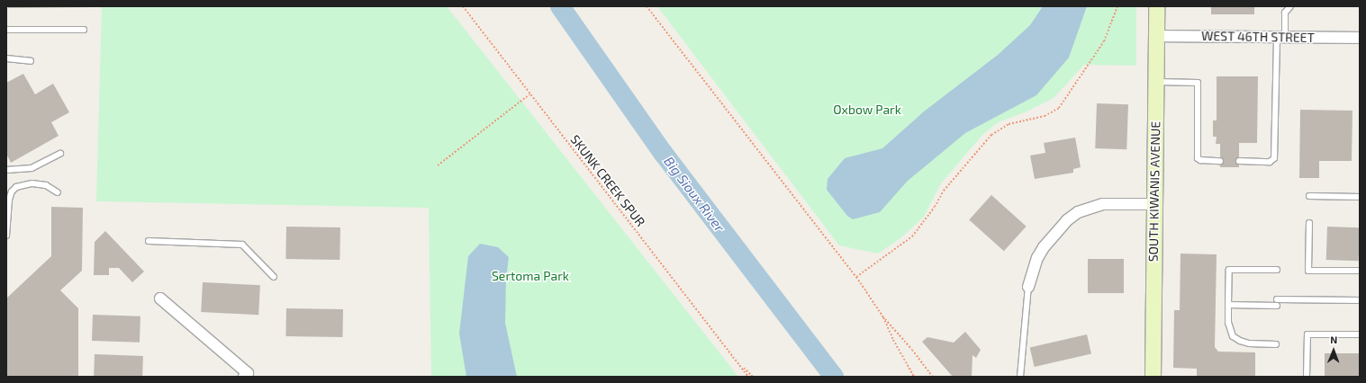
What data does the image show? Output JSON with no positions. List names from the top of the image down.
{
  "streets": {
    "street": ["WEST 46TH STREET", "SOUTH KIWANIS AVENUE"],
    "path": ["SKUNK CREEK SPUR"]
  },
  "crossings": [
    ["WEST 46TH STREET", "SOUTH KIWANIS AVENUE"]
  ],
  "water": ["Big Sioux River"],
  "parks": ["Oxbow Park", "Sertoma Park"],
  "north": "top"
}
